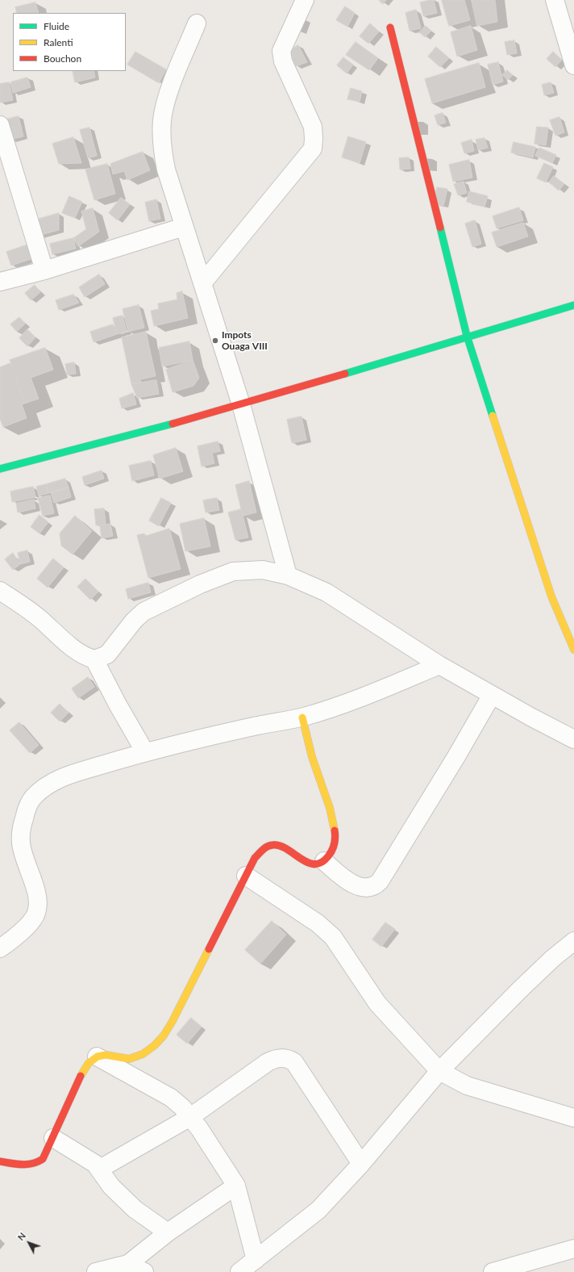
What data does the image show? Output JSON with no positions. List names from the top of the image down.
{
  "places": ["Impots Ouaga VIII"],
  "legend": ["Fluide", "Ralenti", "Bouchon"],
  "north": "top left"
}
